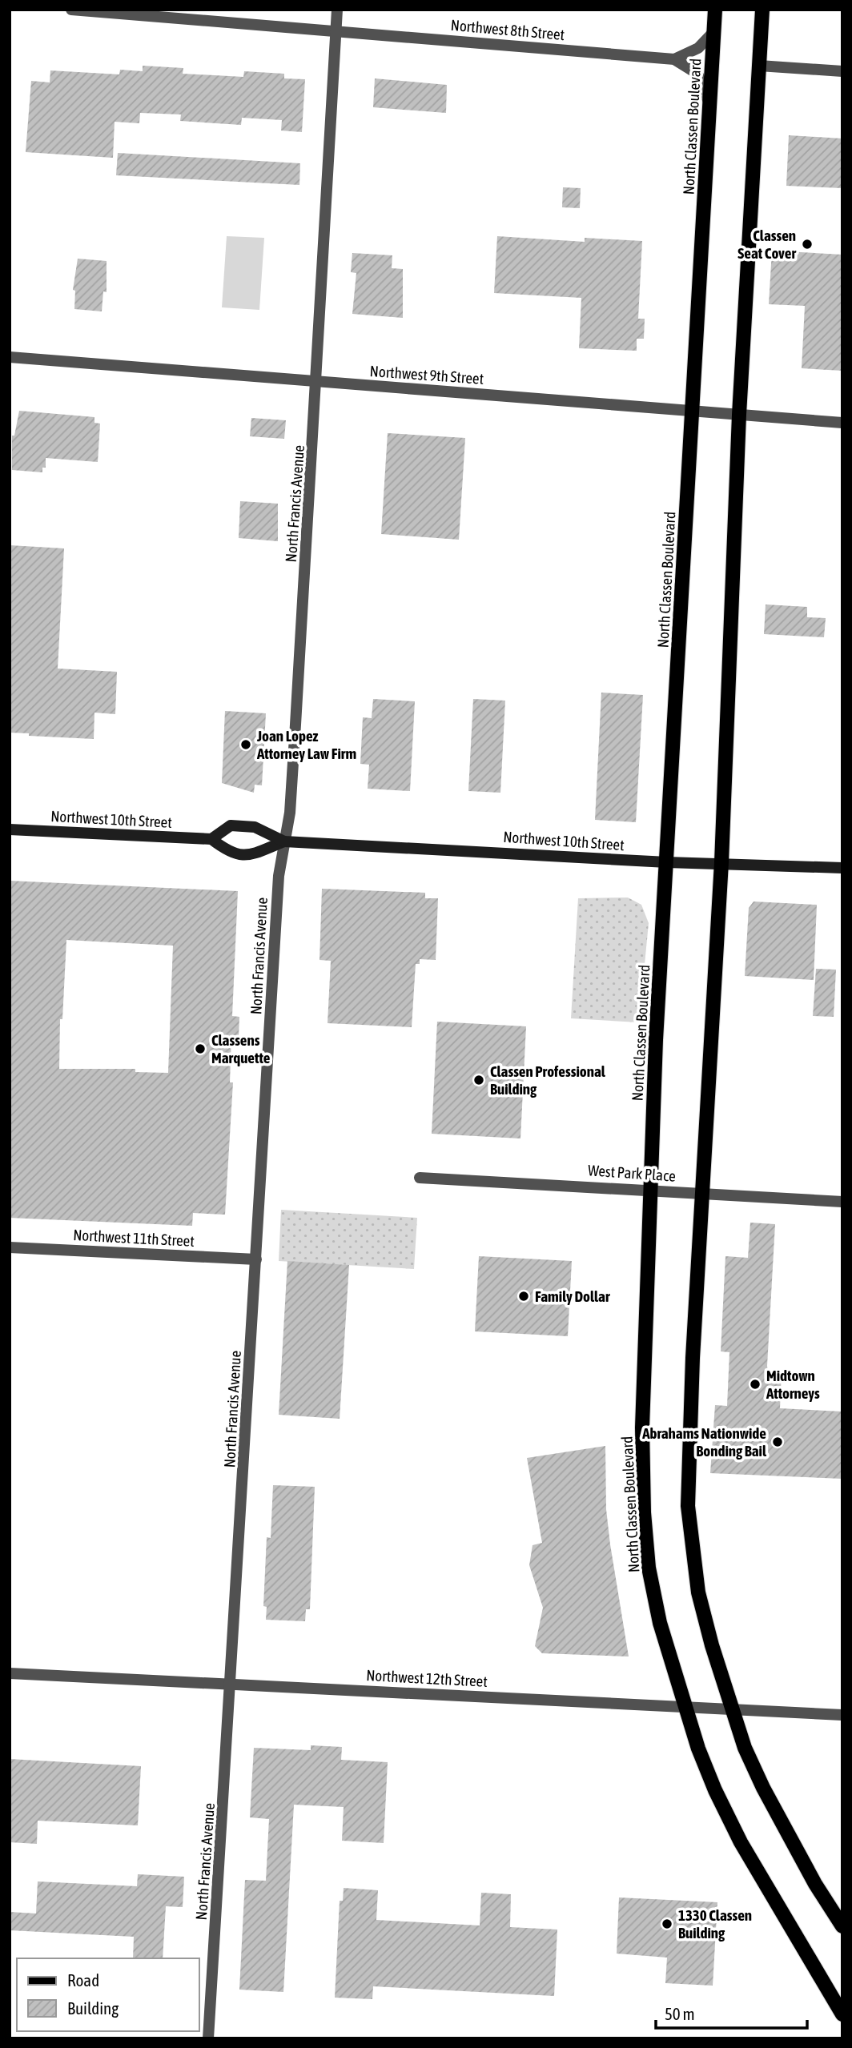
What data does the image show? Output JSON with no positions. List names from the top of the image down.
{
  "streets": {
    "main road": ["North Classen Boulevard"],
    "street": [
      "Northwest 8th Street",
      "Northwest 9th Street",
      "North Francis Avenue",
      "Northwest 10th Street",
      "West Park Place",
      "Northwest 11th Street",
      "Northwest 12th Street"
    ]
  },
  "crossings": [
    ["Northwest 8th Street", "North Classen Boulevard"],
    ["Northwest 8th Street", "North Francis Avenue"],
    ["North Classen Boulevard", "Northwest 9th Street"],
    ["North Classen Boulevard", "Northwest 10th Street"],
    ["North Classen Boulevard", "West Park Place"],
    ["North Classen Boulevard", "Northwest 12th Street"],
    ["Northwest 9th Street", "North Francis Avenue"],
    ["North Francis Avenue", "Northwest 10th Street"],
    ["North Francis Avenue", "Northwest 11th Street"],
    ["North Francis Avenue", "Northwest 12th Street"]
  ],
  "places": [
    "Classen Seat Cover",
    "Joan Lopez Attorney Law Firm",
    "Classens Marquette",
    "Classen Professional Building",
    "Family Dollar",
    "Midtown Attorneys",
    "Abrahams Nationwide Bonding Bail",
    "1330 Classen Building"
  ],
  "legend": ["Road", "Building"],
  "scale_bar": "50 m"
}
